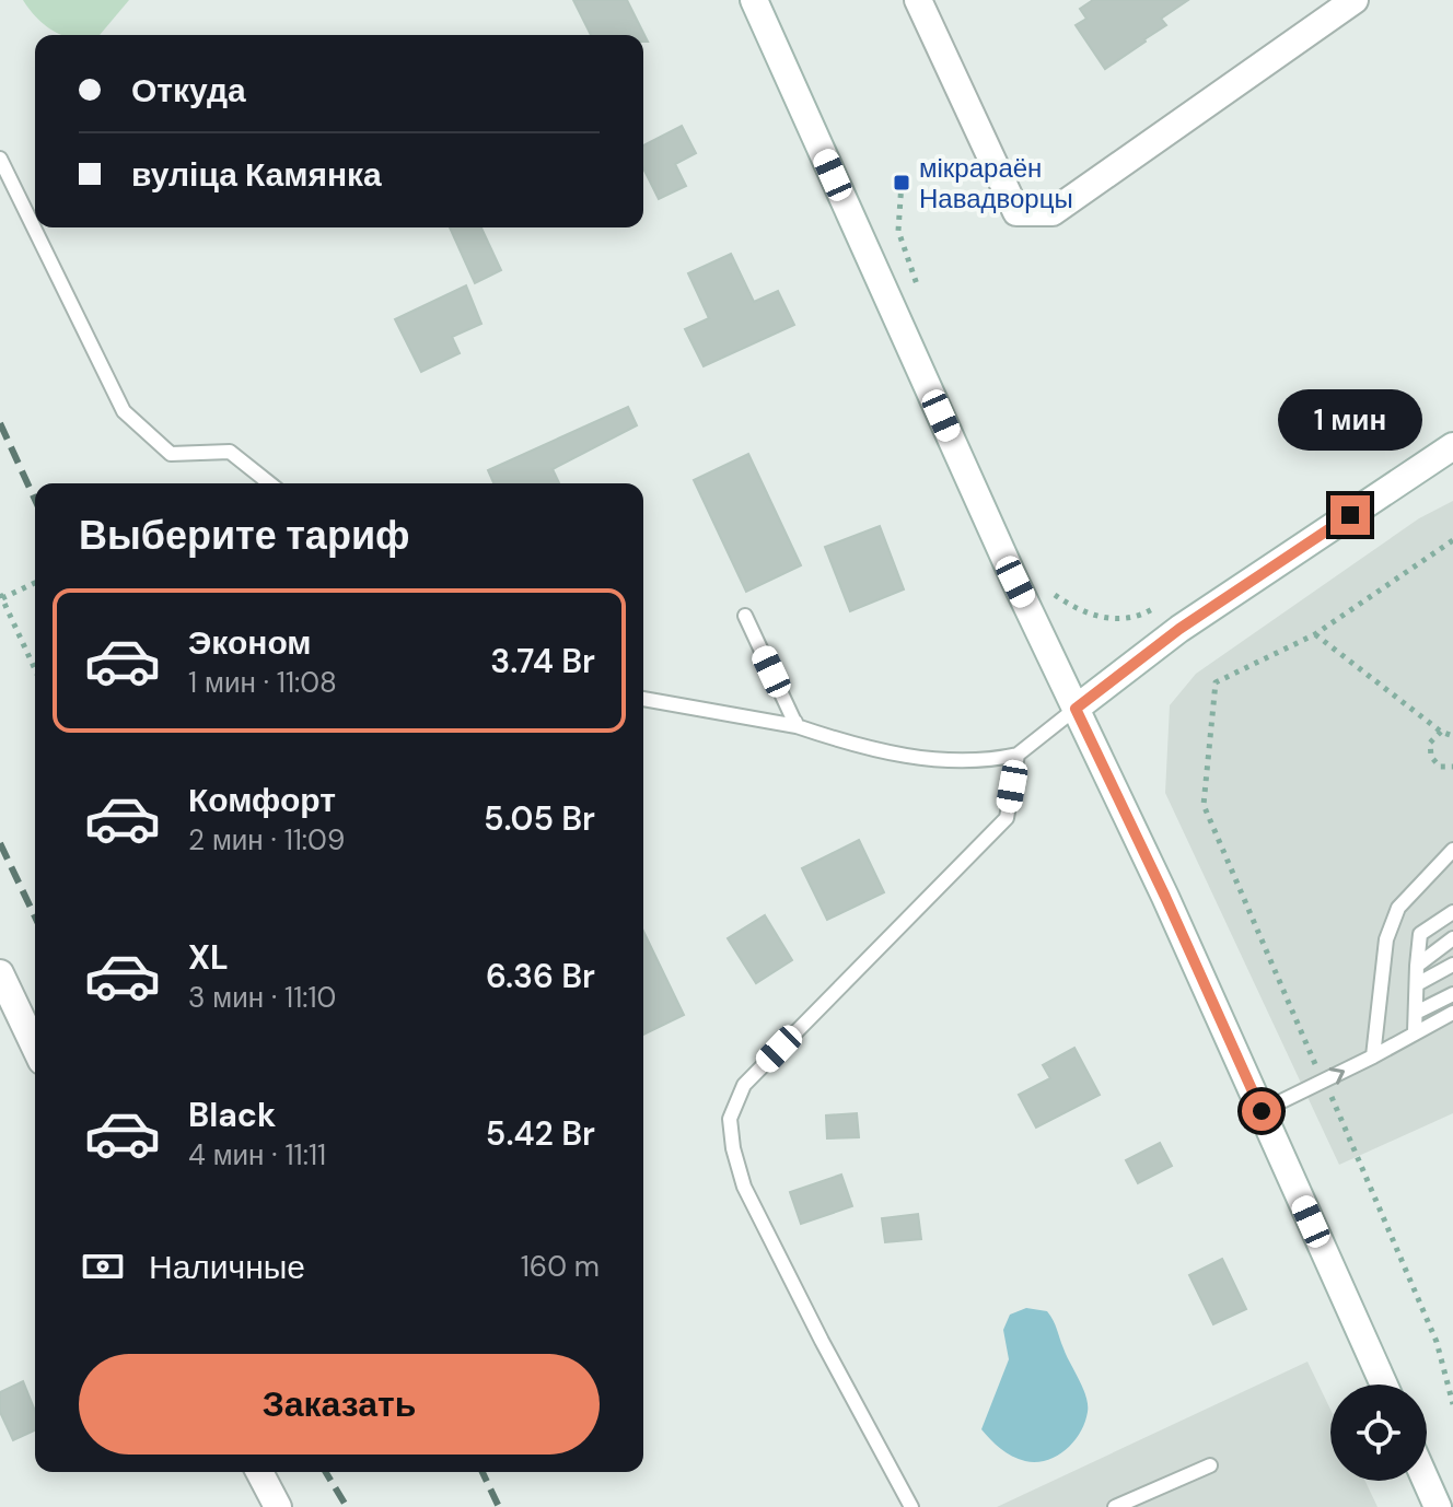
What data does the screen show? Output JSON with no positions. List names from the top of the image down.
{
  "places": {
    "transit": ["мікрараён Навадворцы"]
  },
  "page": {
    "banner": ["Откуда", "вуліца Камянка"],
    "bubble": "1 мин",
    "heading": "Выберите тариф",
    "list": [
      {
        "name": "Эконом",
        "note": "1 мин · 11:08",
        "value": "3.74 Br"
      },
      {
        "name": "Комфорт",
        "note": "2 мин · 11:09",
        "value": "5.05 Br"
      },
      {
        "name": "XL",
        "note": "3 мин · 11:10",
        "value": "6.36 Br"
      },
      {
        "name": "Black",
        "note": "4 мин · 11:11",
        "value": "5.42 Br"
      }
    ],
    "pay": ["Наличные", "160 m"],
    "buttons": "Заказать"
  }
}
